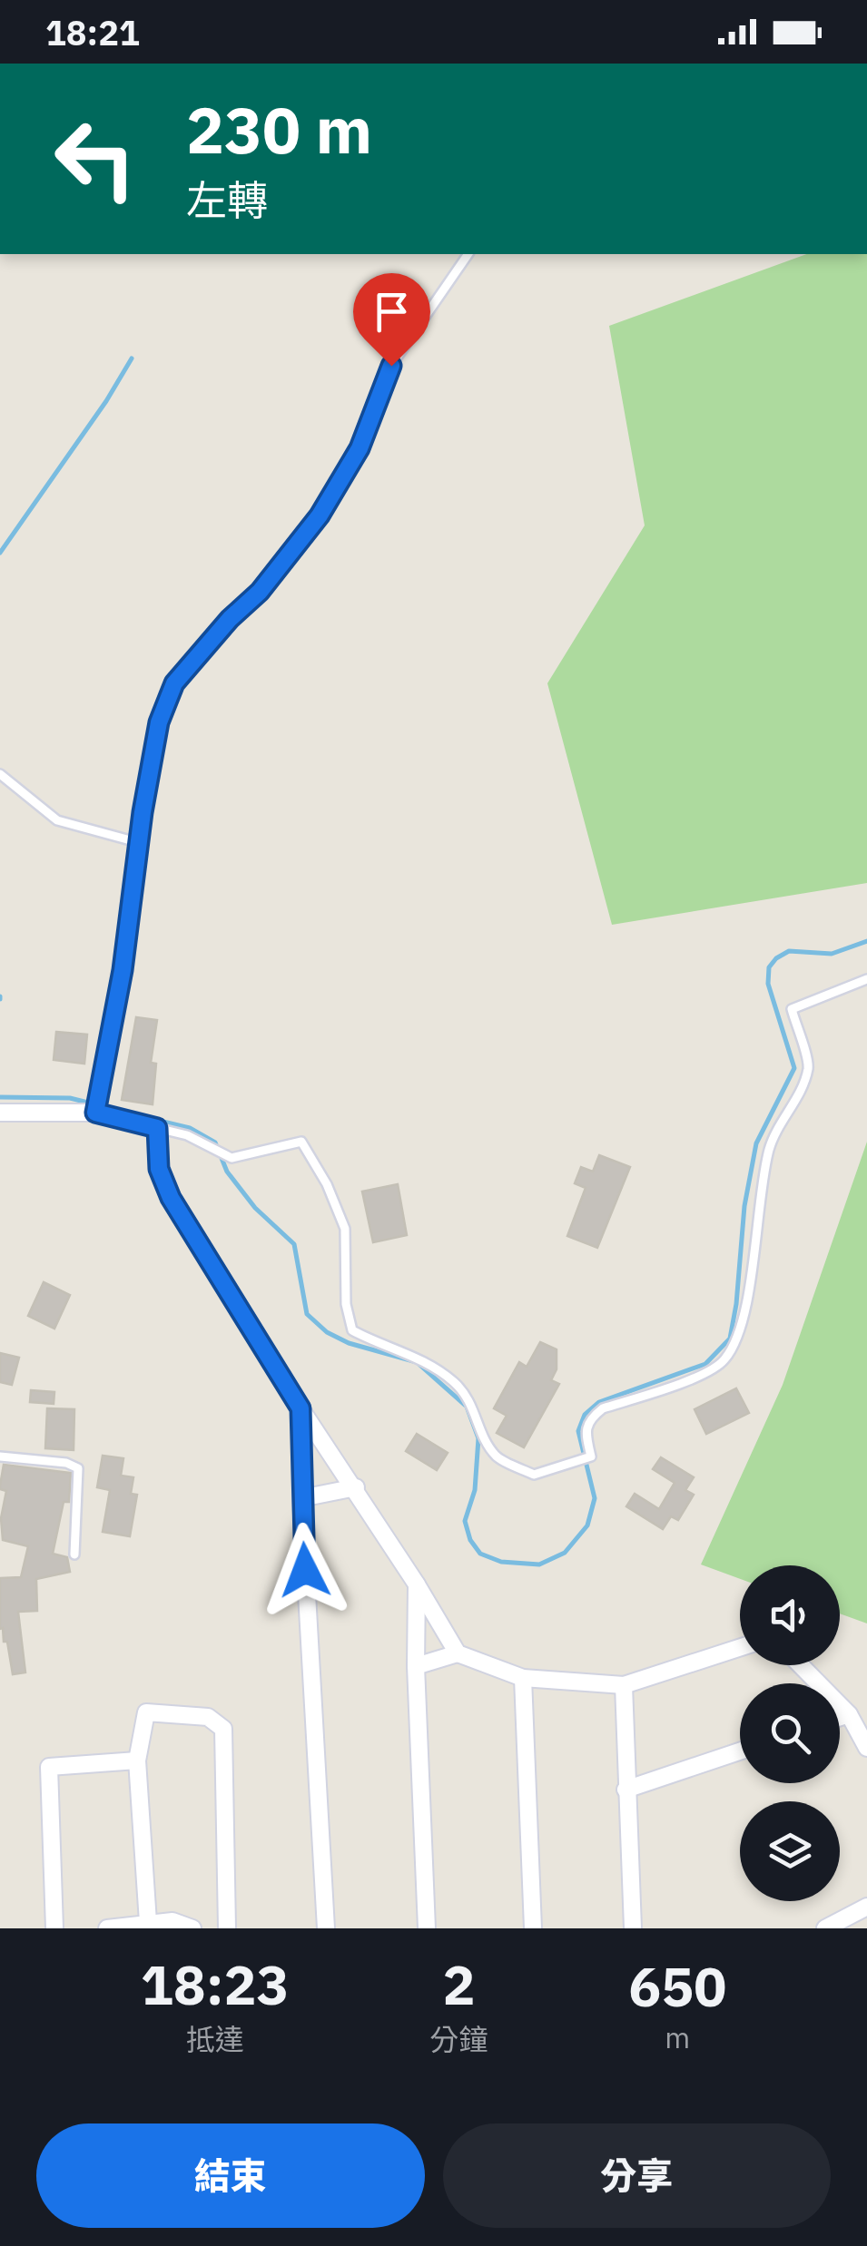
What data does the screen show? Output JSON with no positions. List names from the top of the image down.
{
  "page": {
    "status": "18:21",
    "turn": ["230 m", "左轉"],
    "eta": [
      "18:23",
      "抵達",
      "2",
      "分鐘",
      "650",
      "m"
    ],
    "buttons": ["結束", "分享"]
  }
}
